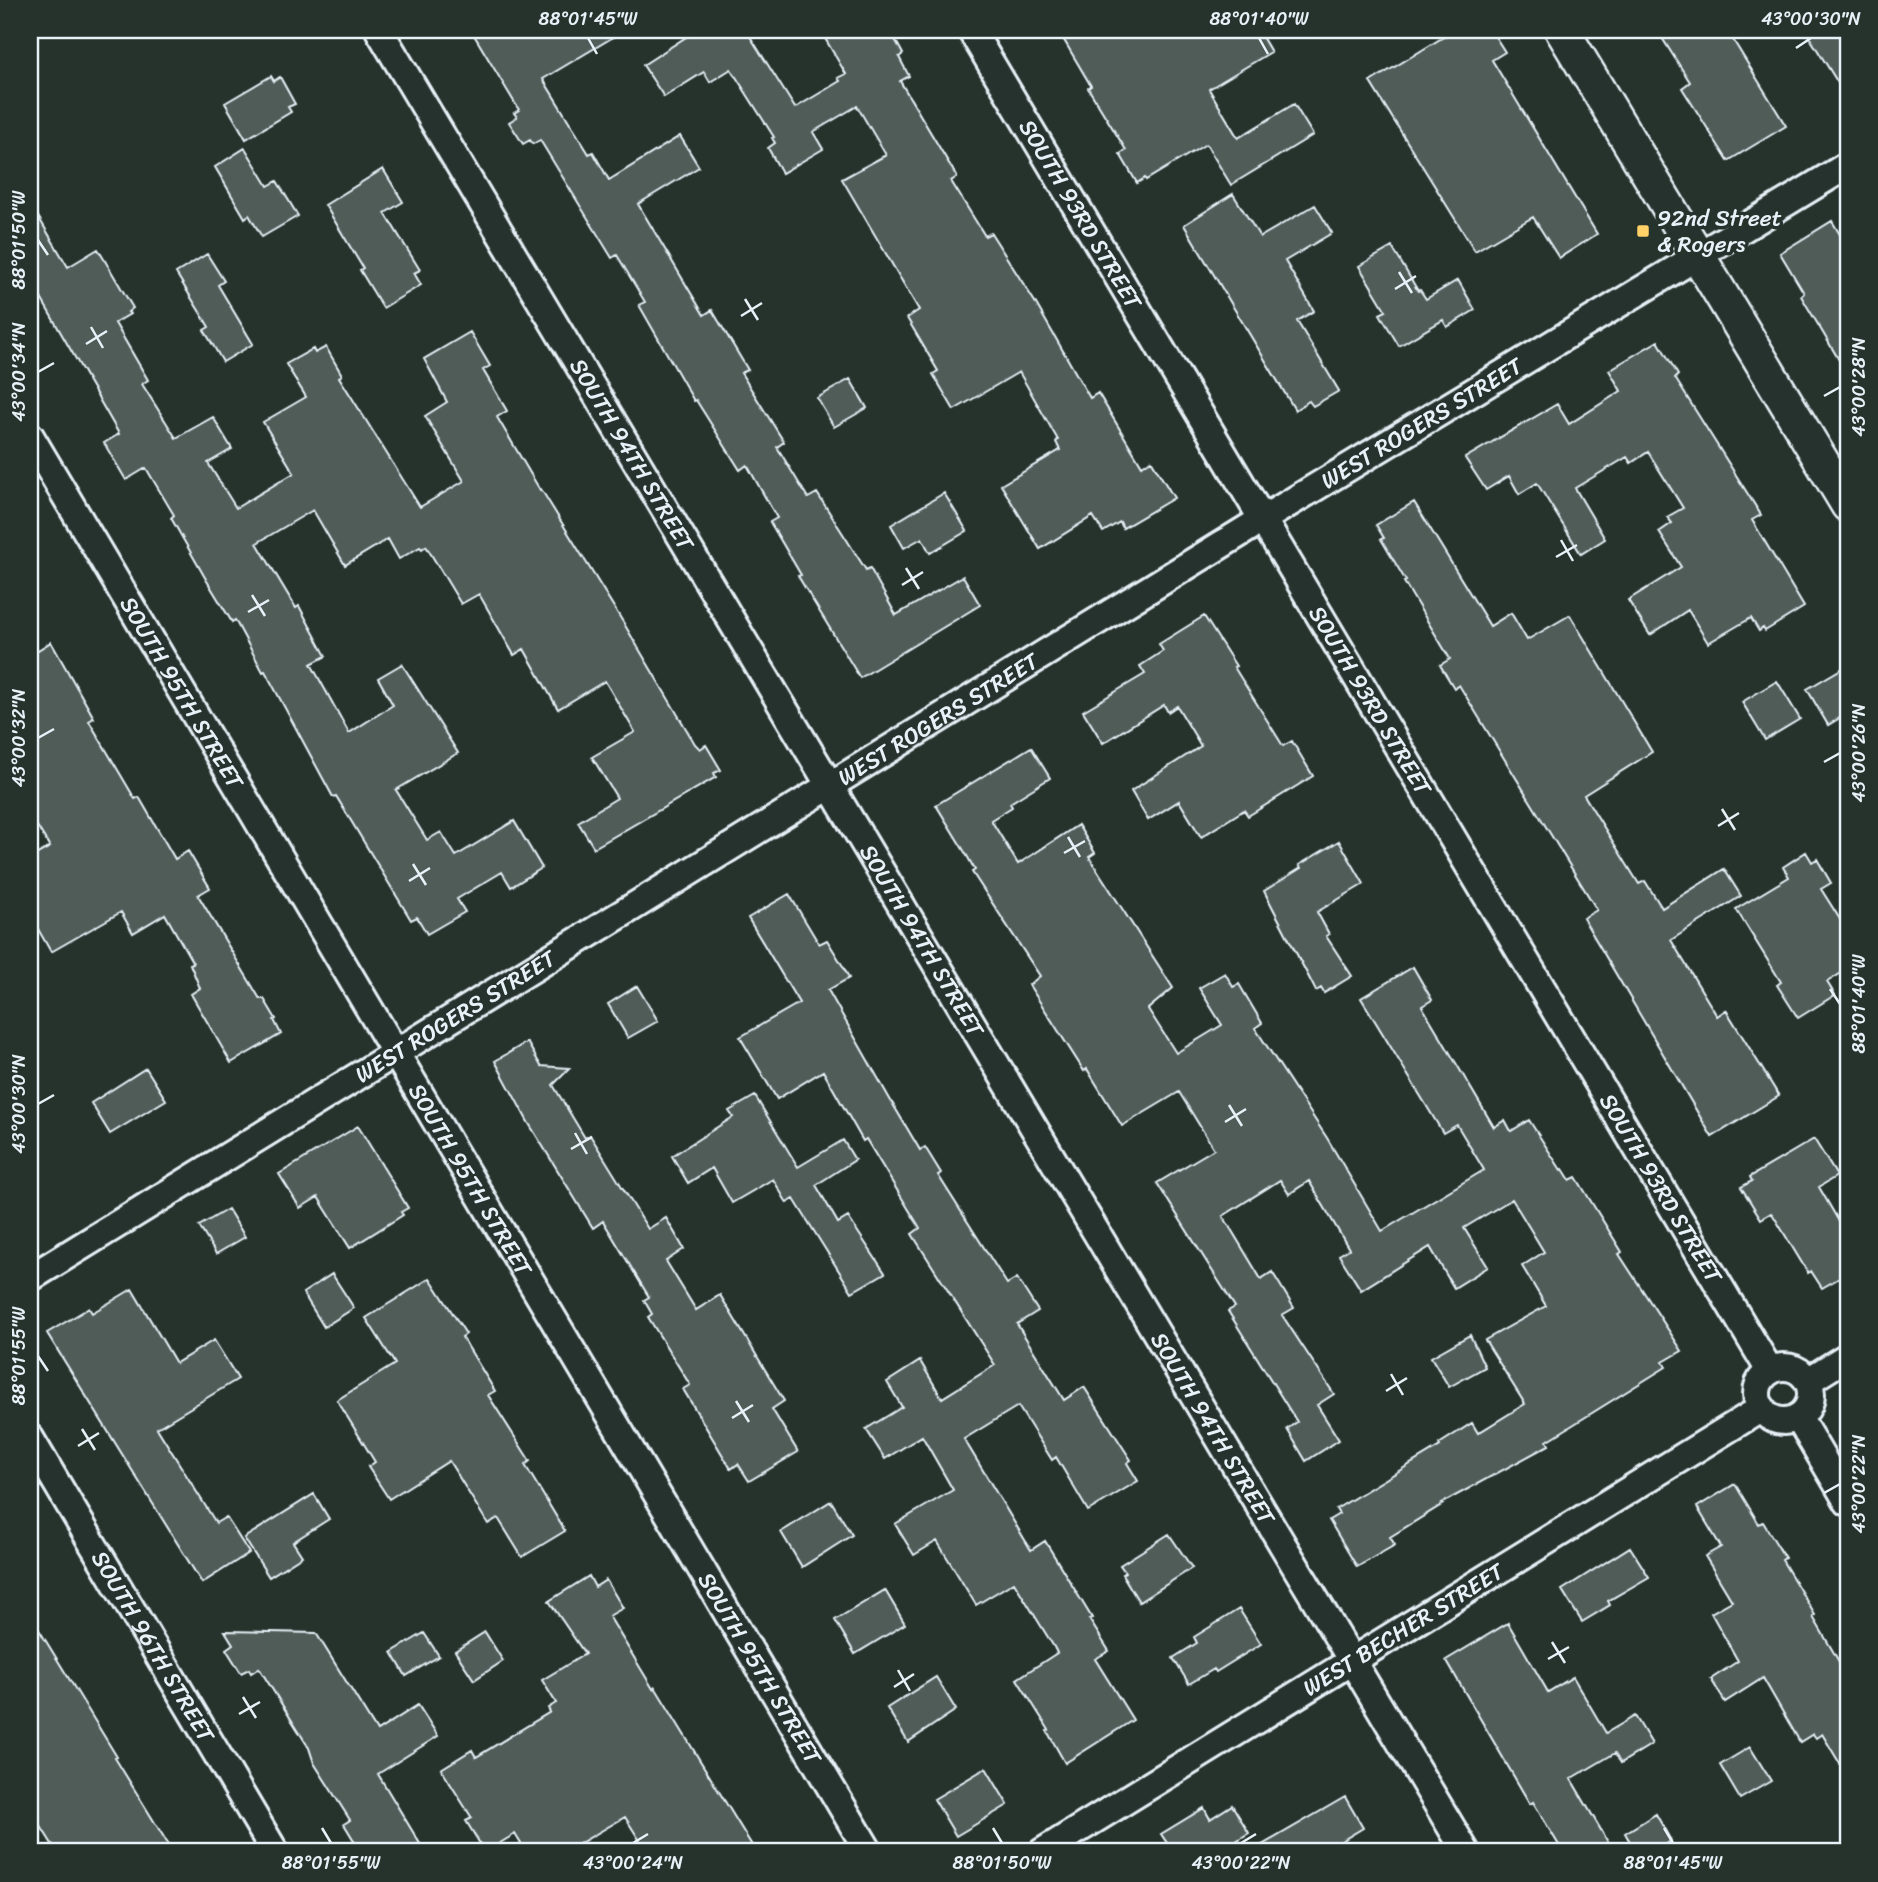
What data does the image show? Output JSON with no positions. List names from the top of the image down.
{
  "streets": {
    "street": [
      "SOUTH 93RD STREET",
      "WEST ROGERS STREET",
      "SOUTH 94TH STREET",
      "SOUTH 95TH STREET",
      "WEST BECHER STREET",
      "SOUTH 96TH STREET"
    ]
  },
  "crossings": [
    ["SOUTH 93RD STREET", "WEST ROGERS STREET"],
    ["SOUTH 93RD STREET", "WEST BECHER STREET"],
    ["WEST ROGERS STREET", "SOUTH 94TH STREET"],
    ["WEST ROGERS STREET", "SOUTH 95TH STREET"],
    ["SOUTH 94TH STREET", "WEST BECHER STREET"]
  ],
  "places": {
    "transit": ["92nd Street & Rogers"]
  },
  "coordinates": [
    "88°01'45\"W",
    "88°01'40\"W",
    "43°00'30\"N",
    "88°01'50\"W",
    "43°00'34\"N",
    "43°00'28\"N",
    "43°00'32\"N",
    "43°00'26\"N",
    "88°01'55\"W",
    "43°00'22\"N",
    "43°00'24\"N"
  ]
}
